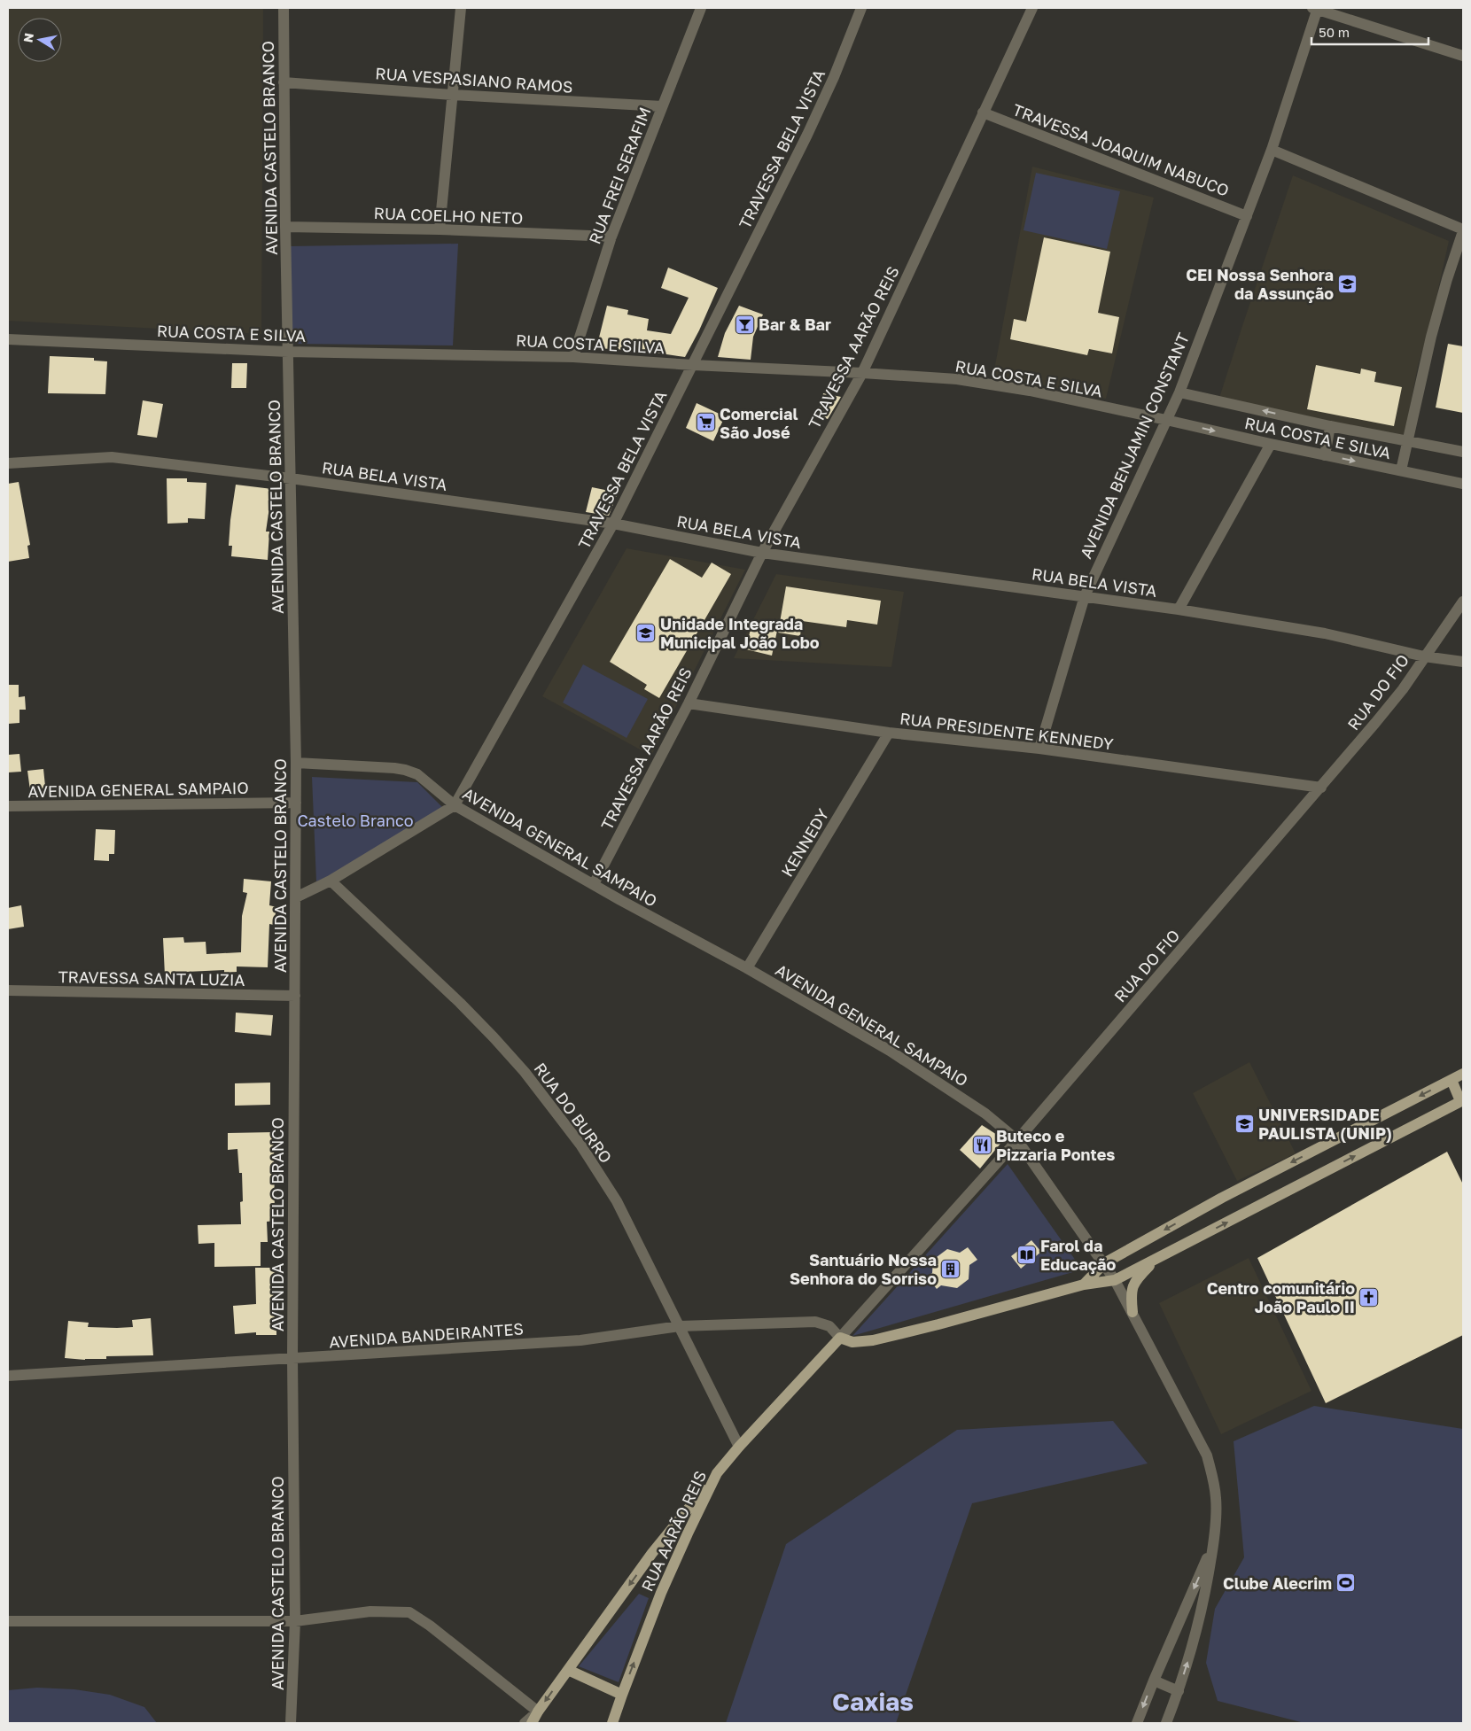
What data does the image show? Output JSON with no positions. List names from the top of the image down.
{
  "streets": {
    "main road": ["RUA AARÃO REIS"],
    "street": [
      "RUA VESPASIANO RAMOS",
      "AVENIDA CASTELO BRANCO",
      "TRAVESSA BELA VISTA",
      "TRAVESSA JOAQUIM NABUCO",
      "RUA FREI SERAFIM",
      "RUA COELHO NETO",
      "RUA COSTA E SILVA",
      "TRAVESSA AARÃO REIS",
      "AVENIDA BENJAMIN CONSTANT",
      "RUA BELA VISTA",
      "RUA DO FIO",
      "RUA PRESIDENTE KENNEDY",
      "AVENIDA GENERAL SAMPAIO",
      "KENNEDY",
      "TRAVESSA SANTA LUZIA",
      "RUA DO BURRO",
      "AVENIDA BANDEIRANTES"
    ]
  },
  "crossings": [
    ["RUA VESPASIANO RAMOS", "AVENIDA CASTELO BRANCO"],
    ["RUA VESPASIANO RAMOS", "RUA FREI SERAFIM"],
    ["AVENIDA CASTELO BRANCO", "RUA COELHO NETO"],
    ["AVENIDA CASTELO BRANCO", "RUA COSTA E SILVA"],
    ["AVENIDA CASTELO BRANCO", "RUA BELA VISTA"],
    ["AVENIDA CASTELO BRANCO", "AVENIDA GENERAL SAMPAIO"],
    ["AVENIDA CASTELO BRANCO", "TRAVESSA SANTA LUZIA"],
    ["AVENIDA CASTELO BRANCO", "AVENIDA BANDEIRANTES"],
    ["TRAVESSA BELA VISTA", "RUA COSTA E SILVA"],
    ["TRAVESSA BELA VISTA", "RUA BELA VISTA"],
    ["TRAVESSA BELA VISTA", "AVENIDA GENERAL SAMPAIO"],
    ["TRAVESSA BELA VISTA", "RUA DO BURRO"],
    ["TRAVESSA JOAQUIM NABUCO", "TRAVESSA AARÃO REIS"],
    ["TRAVESSA JOAQUIM NABUCO", "AVENIDA BENJAMIN CONSTANT"],
    ["RUA FREI SERAFIM", "RUA COELHO NETO"],
    ["RUA FREI SERAFIM", "RUA COSTA E SILVA"],
    ["RUA COSTA E SILVA", "TRAVESSA AARÃO REIS"],
    ["RUA COSTA E SILVA", "AVENIDA BENJAMIN CONSTANT"],
    ["TRAVESSA AARÃO REIS", "RUA BELA VISTA"],
    ["TRAVESSA AARÃO REIS", "RUA PRESIDENTE KENNEDY"],
    ["TRAVESSA AARÃO REIS", "AVENIDA GENERAL SAMPAIO"],
    ["AVENIDA BENJAMIN CONSTANT", "RUA BELA VISTA"],
    ["AVENIDA BENJAMIN CONSTANT", "RUA PRESIDENTE KENNEDY"],
    ["RUA BELA VISTA", "RUA DO FIO"],
    ["RUA DO FIO", "RUA PRESIDENTE KENNEDY"],
    ["RUA DO FIO", "AVENIDA GENERAL SAMPAIO"],
    ["RUA DO FIO", "AVENIDA BANDEIRANTES"],
    ["RUA DO FIO", "RUA AARÃO REIS"],
    ["RUA PRESIDENTE KENNEDY", "KENNEDY"],
    ["AVENIDA GENERAL SAMPAIO", "KENNEDY"],
    ["RUA DO BURRO", "AVENIDA BANDEIRANTES"],
    ["RUA DO BURRO", "RUA AARÃO REIS"],
    ["AVENIDA BANDEIRANTES", "RUA AARÃO REIS"]
  ],
  "districts": ["Caxias"],
  "parks": ["Castelo Branco"],
  "places": {
    "school or university": ["CEI Nossa Senhora da Assunção", "Unidade Integrada Municipal João Lobo", "UNIVERSIDADE PAULISTA (UNIP)"],
    "bar": ["Bar & Bar"],
    "supermarket": ["Comercial São José"],
    "restaurant": ["Buteco e Pizzaria Pontes"],
    "library": ["Farol da Educação"],
    "building": ["Santuário Nossa Senhora do Sorriso"],
    "church": ["Centro comunitário João Paulo II"],
    "sports": ["Clube Alecrim"]
  },
  "scale_bar": "50 m",
  "north": "left"
}
